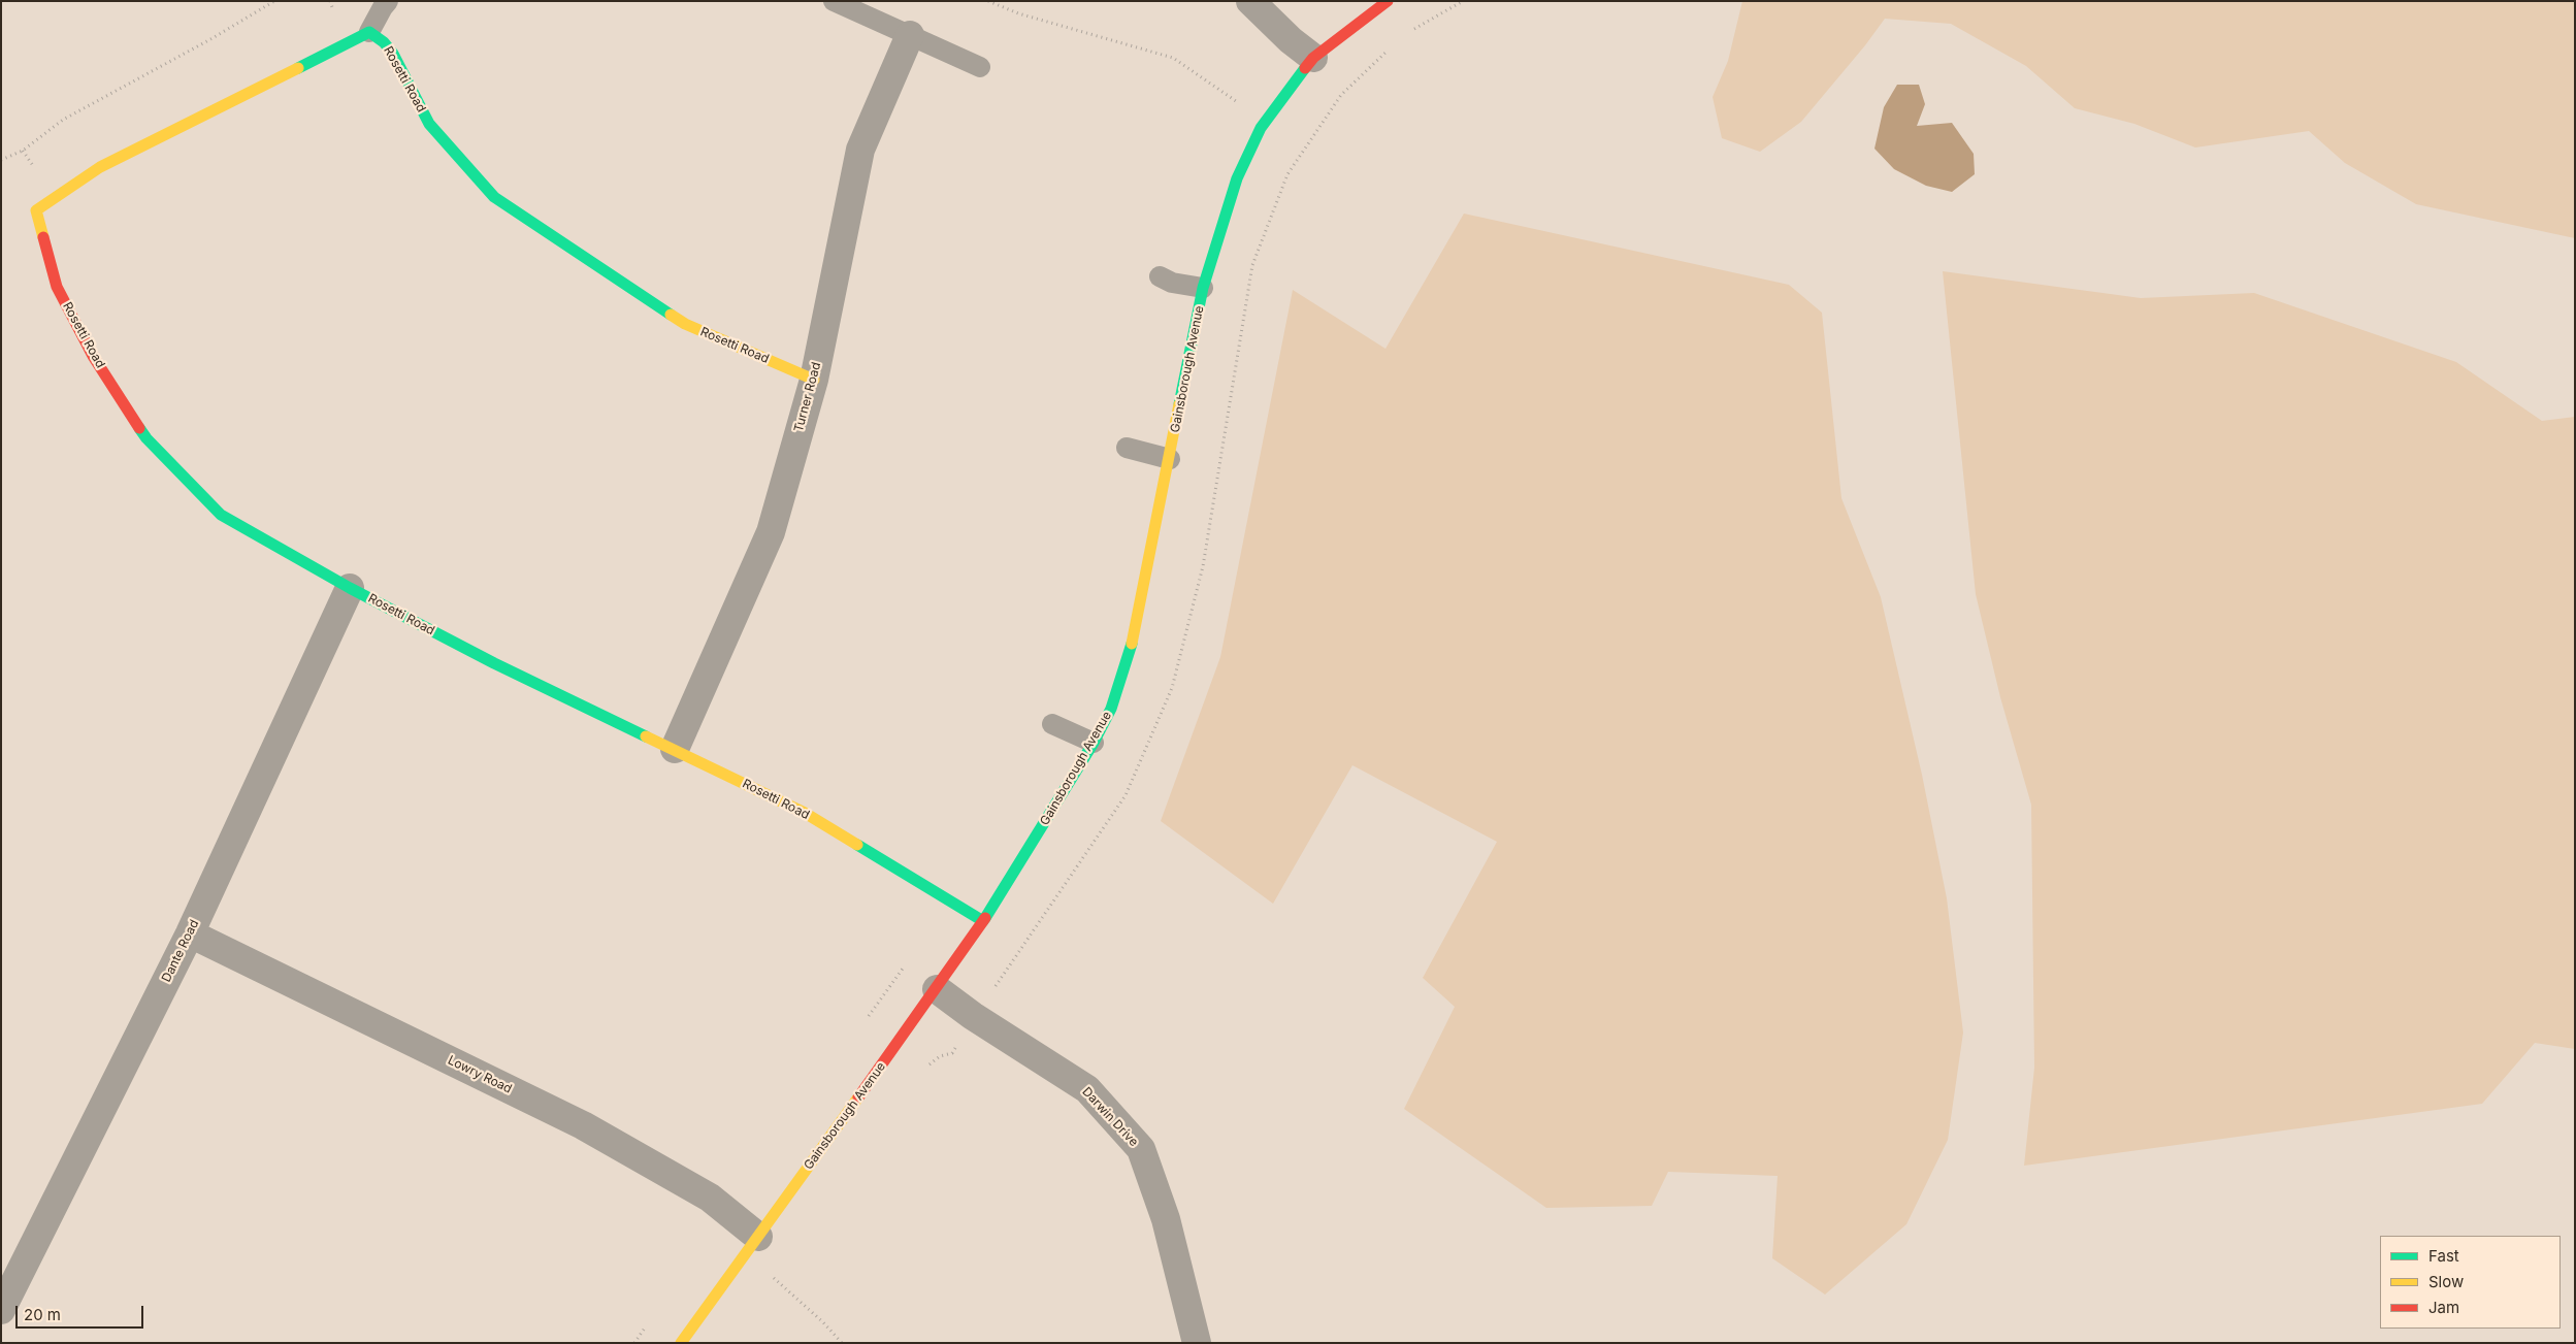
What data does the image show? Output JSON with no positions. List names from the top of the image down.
{
  "streets": {
    "street": [
      "Rosetti Road",
      "Gainsborough Avenue",
      "Turner Road",
      "Dante Road",
      "Lowry Road",
      "Darwin Drive"
    ]
  },
  "crossings": [
    ["Rosetti Road", "Gainsborough Avenue"],
    ["Rosetti Road", "Turner Road"],
    ["Rosetti Road", "Dante Road"],
    ["Gainsborough Avenue", "Lowry Road"],
    ["Gainsborough Avenue", "Darwin Drive"],
    ["Dante Road", "Lowry Road"]
  ],
  "legend": ["Fast", "Slow", "Jam"],
  "scale_bar": "20 m"
}
